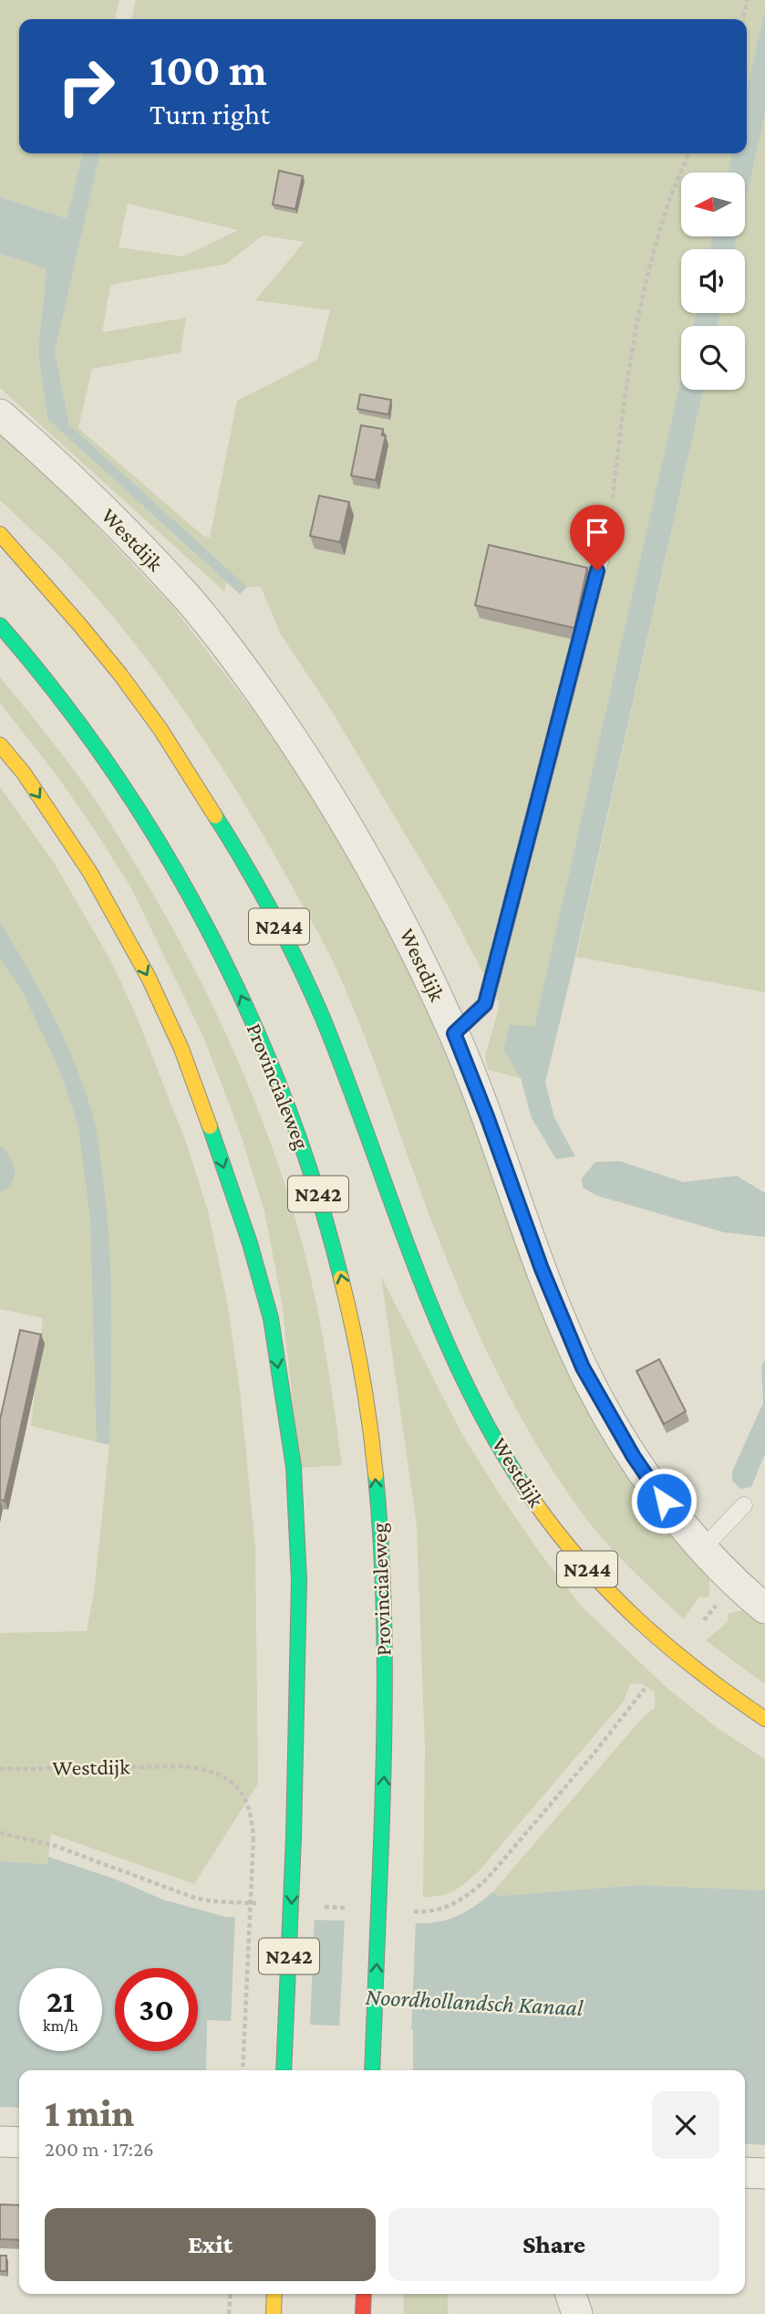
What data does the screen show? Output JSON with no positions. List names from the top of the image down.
{
  "streets": {
    "main road": [
      "Westdijk",
      "N244",
      "Provincialeweg",
      "N242"
    ]
  },
  "water": ["Noordhollandsch Kanaal"],
  "north": "left",
  "page": {
    "turn": ["100 m", "Turn right"],
    "speed": "21 km/h",
    "limit": "30",
    "heading": ["1 min", "200 m · 17:26"],
    "buttons": ["Exit", "Share"]
  }
}
